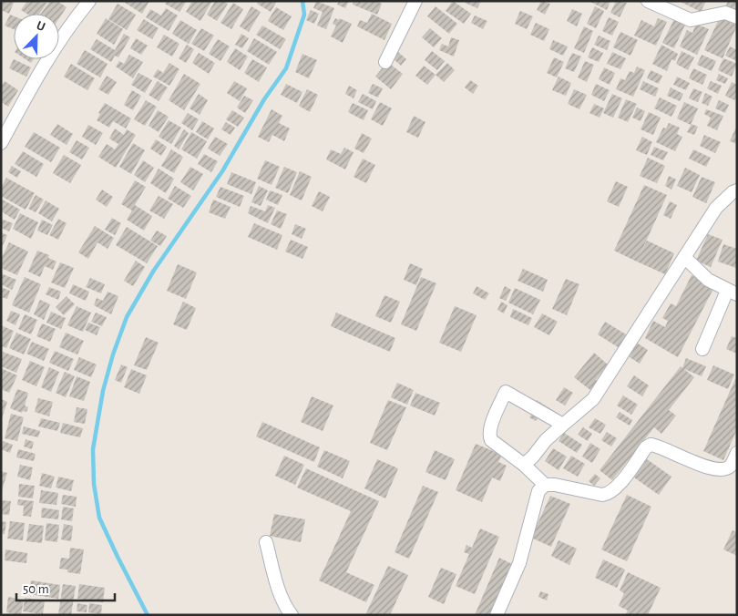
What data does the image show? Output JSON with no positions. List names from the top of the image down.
{
  "scale_bar": "50 m",
  "north": "top right"
}
